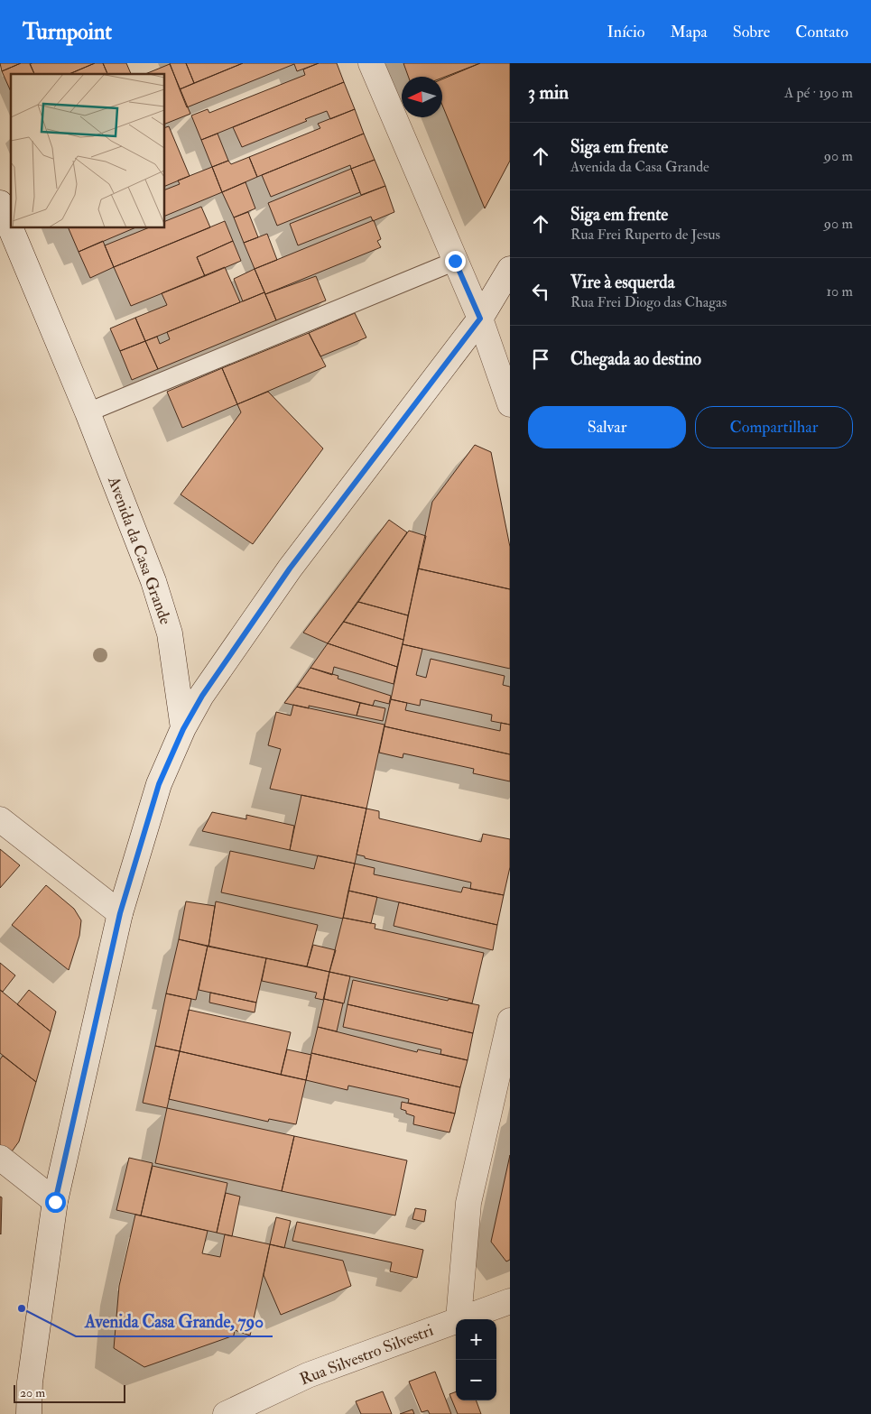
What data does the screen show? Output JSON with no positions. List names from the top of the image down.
{
  "streets": {
    "street": ["Avenida da Casa Grande", "Rua Silvestro Silvestri"]
  },
  "places": ["Avenida Casa Grande, 790"],
  "scale_bar": "20 m",
  "north": "left",
  "page": {
    "header": "Turnpoint",
    "nav": [
      "Início",
      "Mapa",
      "Sobre",
      "Contato"
    ],
    "heading": ["3 min", "A pé · 190 m"],
    "list": [
      ["Siga em frente", "Avenida da Casa Grande", "90 m"],
      ["Siga em frente", "Rua Frei Ruperto de Jesus", "90 m"],
      ["Vire à esquerda", "Rua Frei Diogo das Chagas", "10 m"],
      "Chegada ao destino"
    ],
    "buttons": ["Salvar", "Compartilhar"],
    "map_buttons": ["+", "−"],
    "scale": "20 m"
  }
}
